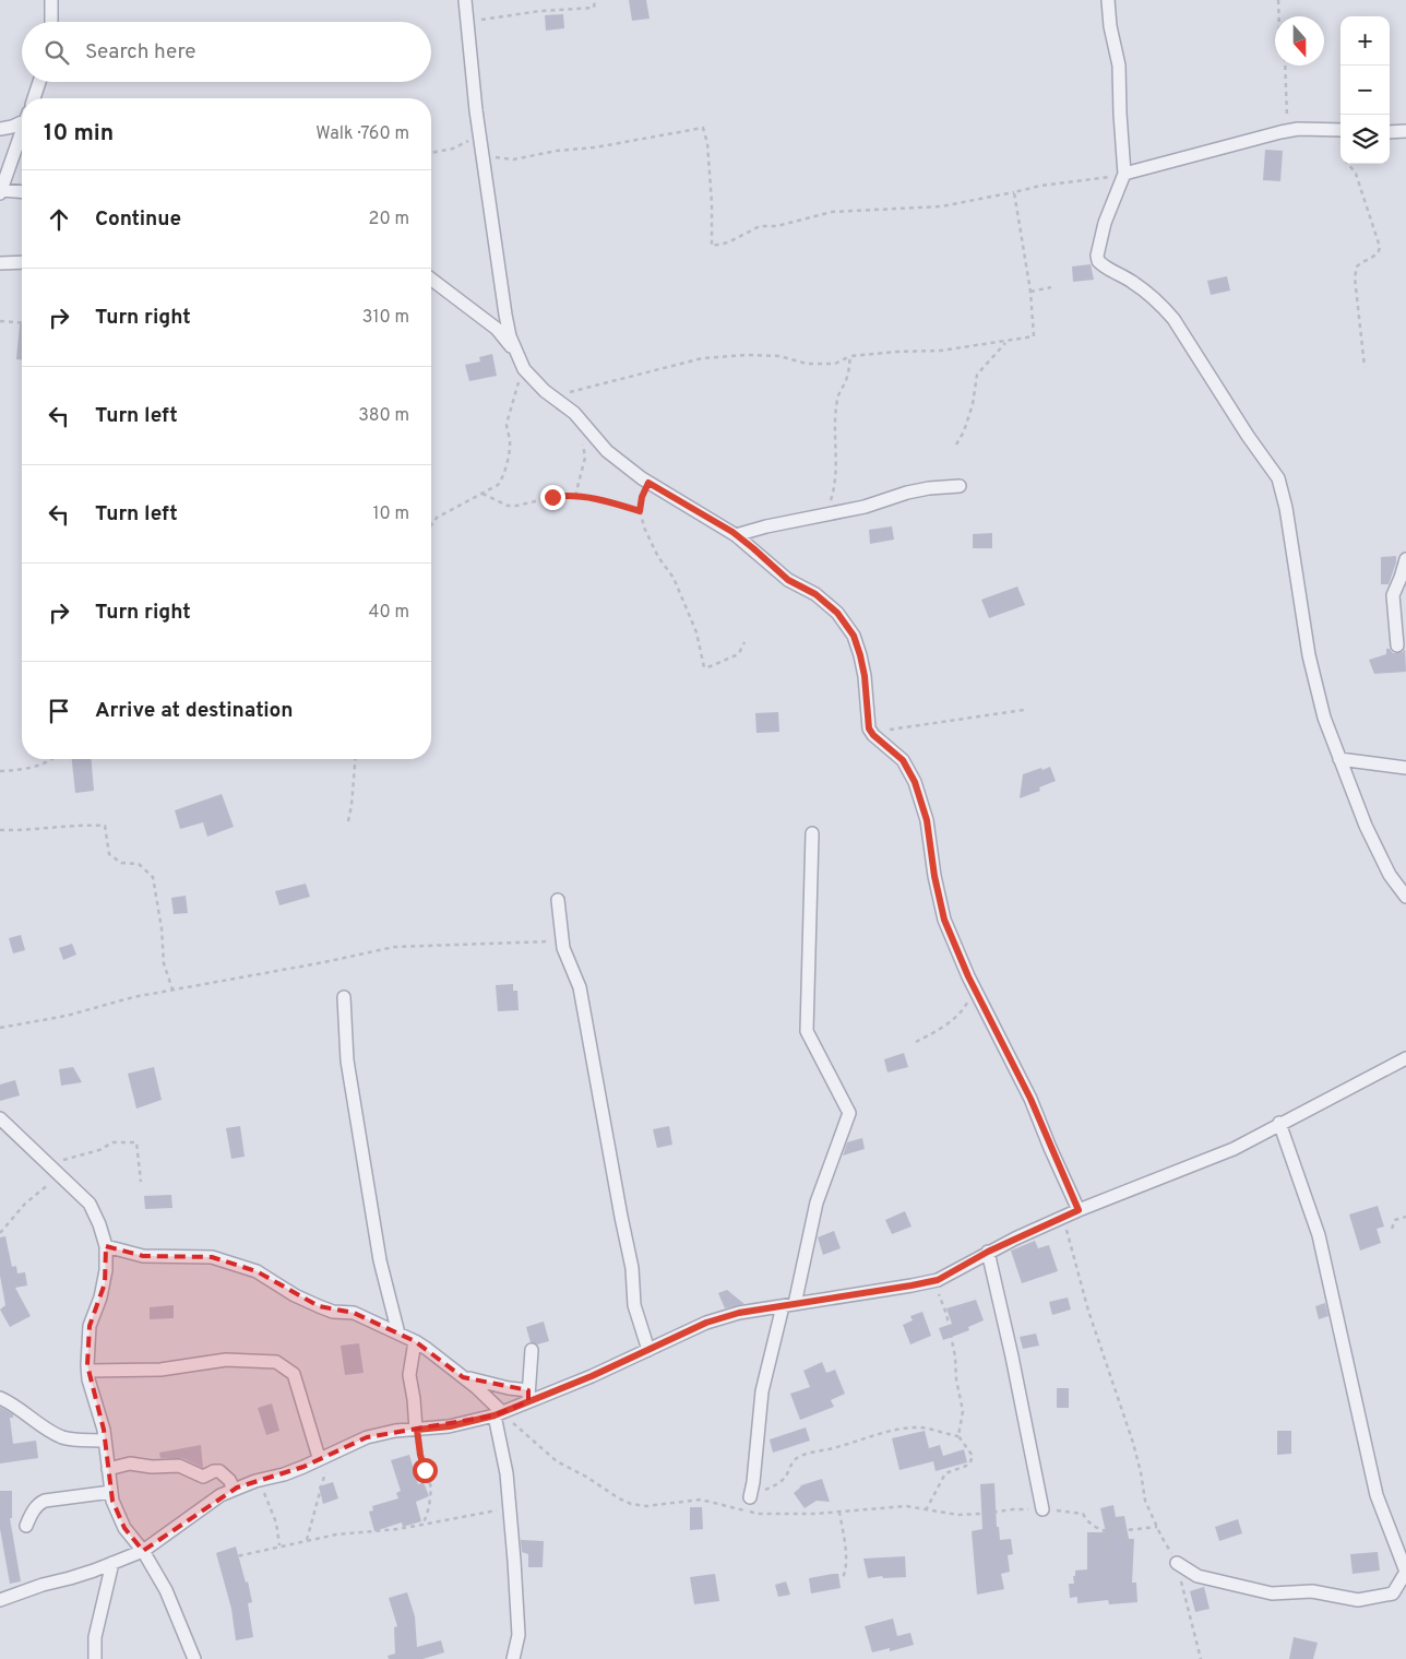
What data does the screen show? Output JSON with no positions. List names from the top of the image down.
{
  "north": "bottom",
  "page": {
    "map_buttons": ["+", "−"],
    "search": "Search here",
    "heading": ["10 min", "Walk · 760 m"],
    "list": [
      ["Continue", "20 m"],
      ["Turn right", "310 m"],
      ["Turn left", "380 m"],
      ["Turn left", "10 m"],
      ["Turn right", "40 m"],
      "Arrive at destination"
    ]
  }
}
